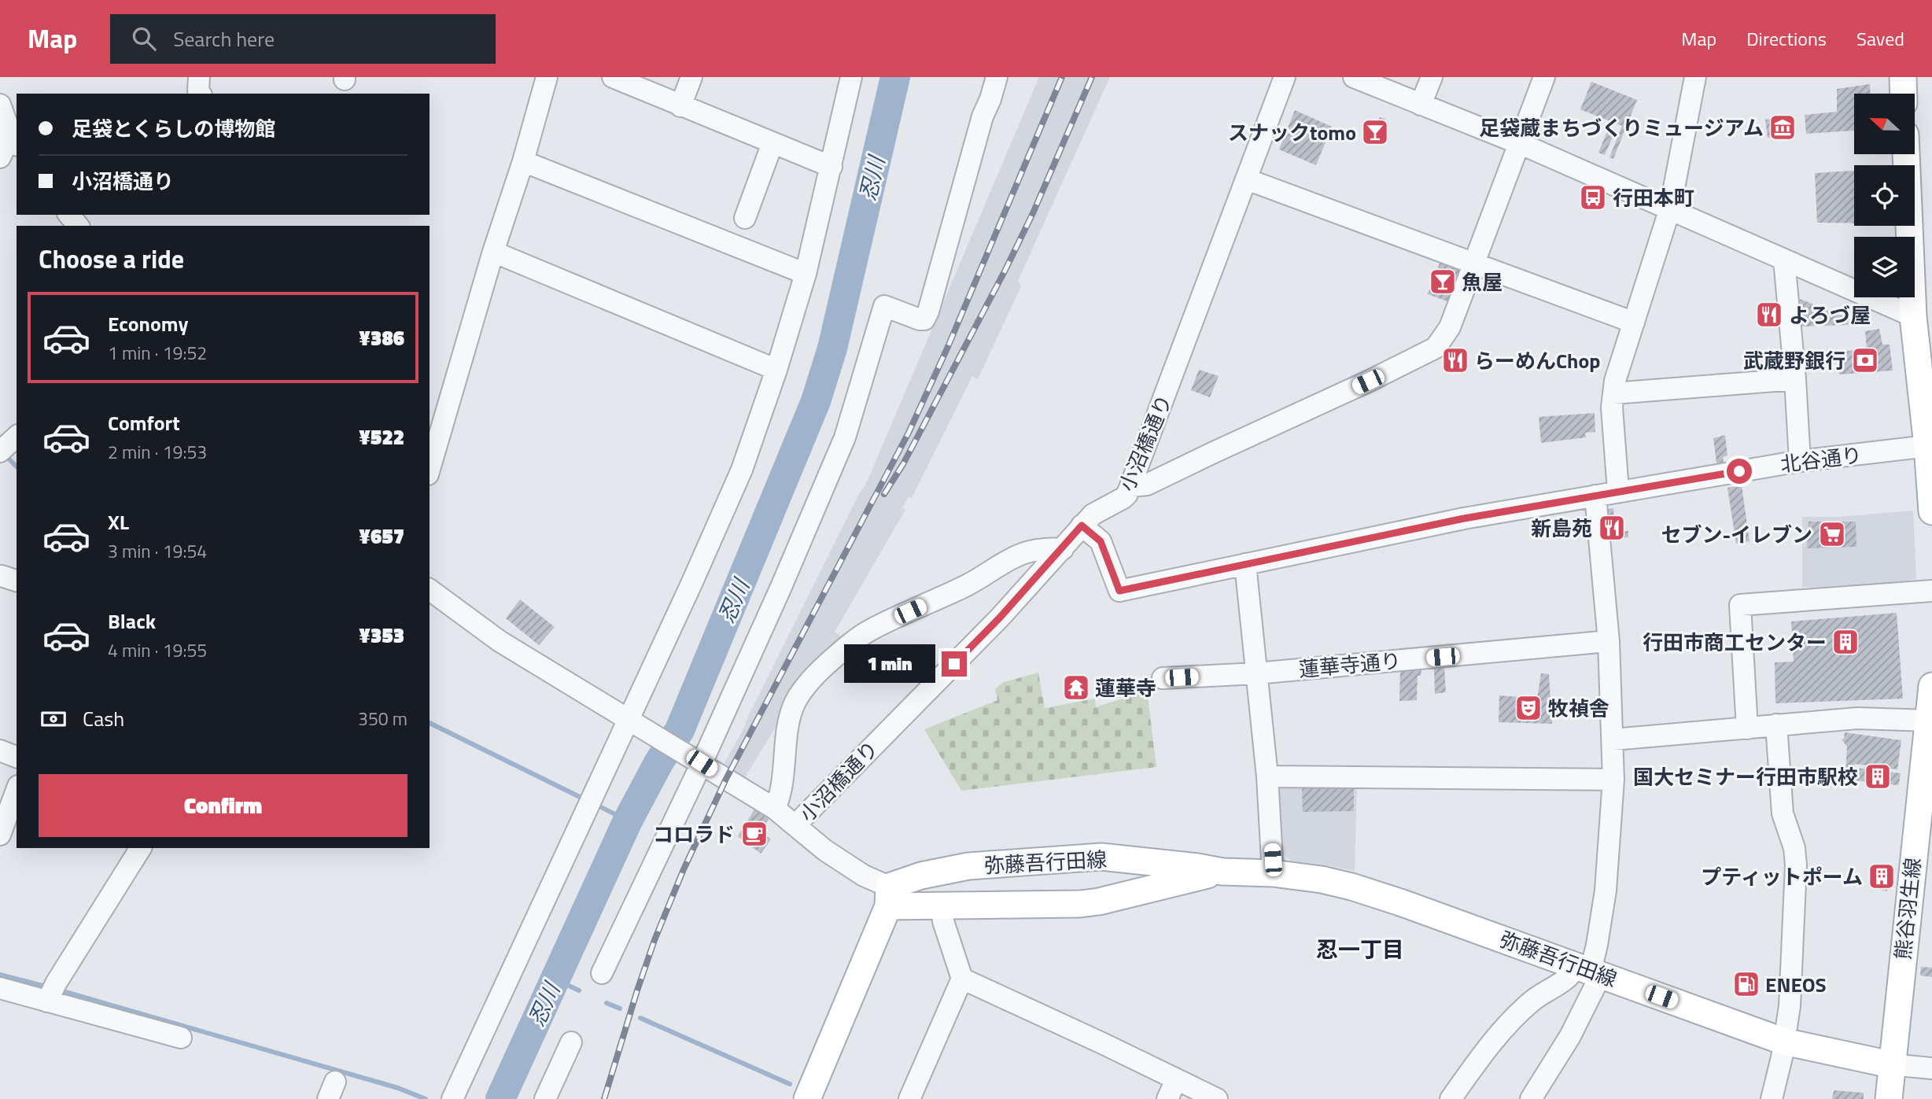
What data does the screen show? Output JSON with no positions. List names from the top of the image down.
{
  "streets": {
    "main road": ["弥藤吾行田線", "熊谷羽生線"],
    "street": ["小沼橋通り", "北谷通り", "蓮華寺通り"]
  },
  "crossings": [
    ["小沼橋通り", "北谷通り"],
    ["弥藤吾行田線", "熊谷羽生線"]
  ],
  "districts": ["忍一丁目"],
  "water": ["忍川"],
  "places": {
    "museum": ["足袋蔵まちづくりミュージアム"],
    "bar": ["スナックtomo", "魚屋"],
    "bus stop": ["行田本町"],
    "restaurant": ["よろづ屋", "らーめんChop", "新島苑"],
    "bank": ["武蔵野銀行"],
    "supermarket": ["セブン-イレブン"],
    "building": ["行田市商工センター", "国大セミナー行田市駅校", "プティットポーム"],
    "temple": ["蓮華寺"],
    "theatre": ["牧禎舎"],
    "cafe": ["コロラド"],
    "fuel station": ["ENEOS"]
  },
  "north": "left",
  "page": {
    "header": "Map",
    "search": "Search here",
    "nav": ["Map", "Directions", "Saved"],
    "banner": ["足袋とくらしの博物館", "小沼橋通り"],
    "heading": "Choose a ride",
    "list": [
      {
        "name": "Economy",
        "note": "1 min · 19:52",
        "value": "¥386"
      },
      {
        "name": "Comfort",
        "note": "2 min · 19:53",
        "value": "¥522"
      },
      {
        "name": "XL",
        "note": "3 min · 19:54",
        "value": "¥657"
      },
      {
        "name": "Black",
        "note": "4 min · 19:55",
        "value": "¥353"
      }
    ],
    "bubble": "1 min",
    "pay": ["Cash", "350 m"],
    "buttons": "Confirm"
  }
}
